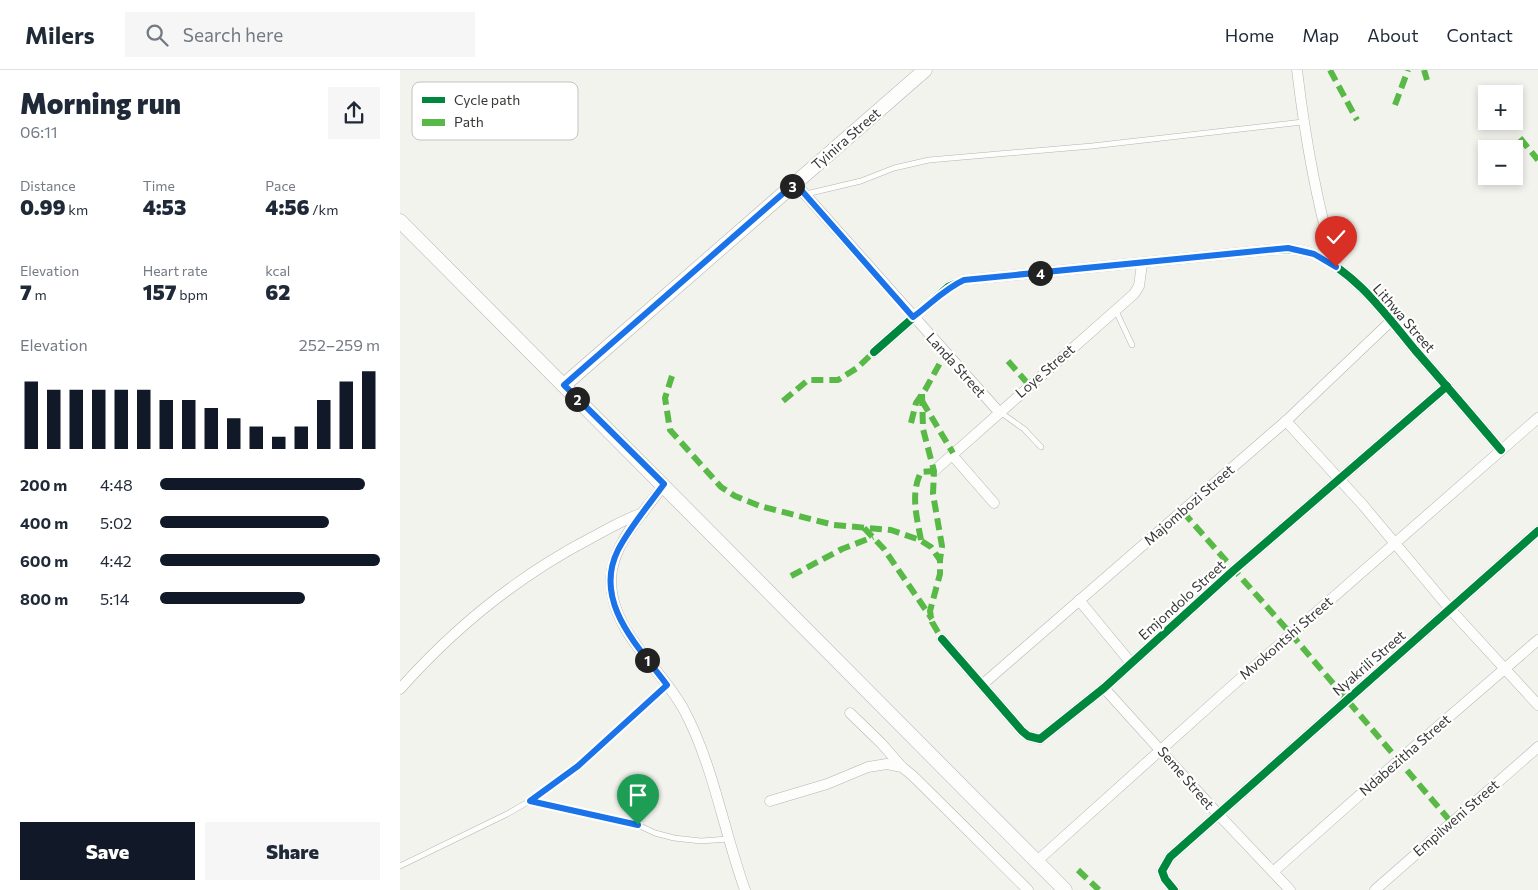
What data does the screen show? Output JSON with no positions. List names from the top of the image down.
{
  "streets": {
    "main road": ["Tyinira Street"],
    "street": [
      "Lithwa Street",
      "Landa Street",
      "Loye Street",
      "Majombozi Street",
      "Emjondolo Street",
      "Mvokontshi Street",
      "Nyakrili Street",
      "Ndabezitha Street",
      "Seme Street",
      "Empilweni Street"
    ]
  },
  "crossings": [
    ["Tyinira Street", "Landa Street"],
    ["Lithwa Street", "Landa Street"],
    ["Lithwa Street", "Loye Street"],
    ["Lithwa Street", "Majombozi Street"],
    ["Lithwa Street", "Emjondolo Street"],
    ["Lithwa Street", "Mvokontshi Street"],
    ["Landa Street", "Loye Street"],
    ["Majombozi Street", "Emjondolo Street"],
    ["Emjondolo Street", "Seme Street"],
    ["Mvokontshi Street", "Seme Street"],
    ["Nyakrili Street", "Seme Street"],
    ["Ndabezitha Street", "Seme Street"]
  ],
  "legend": ["Cycle path", "Path"],
  "page": {
    "header": "Milers",
    "search": "Search here",
    "nav": [
      "Home",
      "Map",
      "About",
      "Contact"
    ],
    "heading": ["Morning run", "06:11"],
    "map_buttons": ["+", "−"],
    "stats": [
      ["Distance", "0.99 km"],
      ["Time", "4:53"],
      ["Pace", "4:56 /km"],
      ["Elevation", "7 m"],
      ["Heart rate", "157 bpm"],
      ["kcal", "62"]
    ],
    "pins": [
      "3",
      "4",
      "2",
      "1"
    ],
    "chart": ["Elevation", "252–259 m"],
    "list": [
      {
        "name": "200 m",
        "note": "4:48"
      },
      {
        "name": "400 m",
        "note": "5:02"
      },
      {
        "name": "600 m",
        "note": "4:42"
      },
      {
        "name": "800 m",
        "note": "5:14"
      }
    ],
    "buttons": ["Save", "Share"]
  }
}
